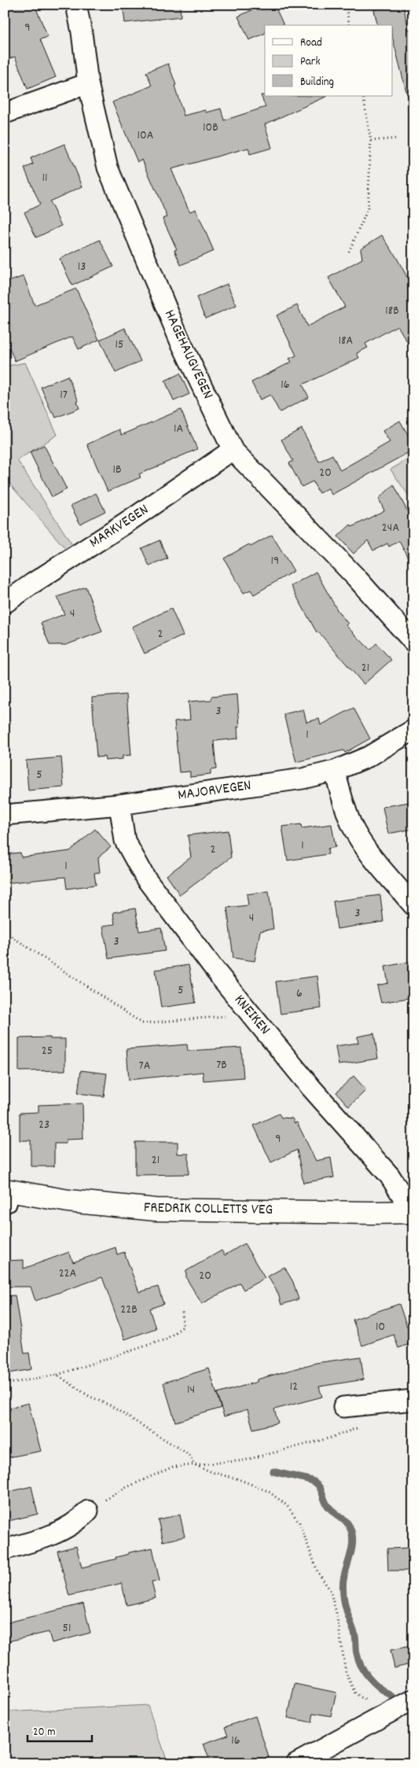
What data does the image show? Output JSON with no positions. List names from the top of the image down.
{
  "streets": {
    "street": [
      "HAGEHAUGVEGEN",
      "MARKVEGEN",
      "MAJORVEGEN",
      "KNEIKEN",
      "FREDRIK COLLETTS VEG"
    ]
  },
  "crossings": [
    ["HAGEHAUGVEGEN", "MARKVEGEN"],
    ["MAJORVEGEN", "KNEIKEN"],
    ["KNEIKEN", "FREDRIK COLLETTS VEG"]
  ],
  "house_numbers": [
    "9",
    "10B",
    "10A",
    "11",
    "13",
    "18B",
    "18A",
    "15",
    "16",
    "17",
    "1A",
    "1B",
    "20",
    "24A",
    "19",
    "4",
    "2",
    "21",
    "3",
    "1",
    "5",
    "1",
    "2",
    "1",
    "3",
    "4",
    "3",
    "5",
    "6",
    "25",
    "7B",
    "7A",
    "23",
    "9",
    "21",
    "22A",
    "20",
    "22B",
    "10",
    "12",
    "14",
    "51",
    "16"
  ],
  "legend": ["Road", "Park", "Building"],
  "scale_bar": "20 m"
}
